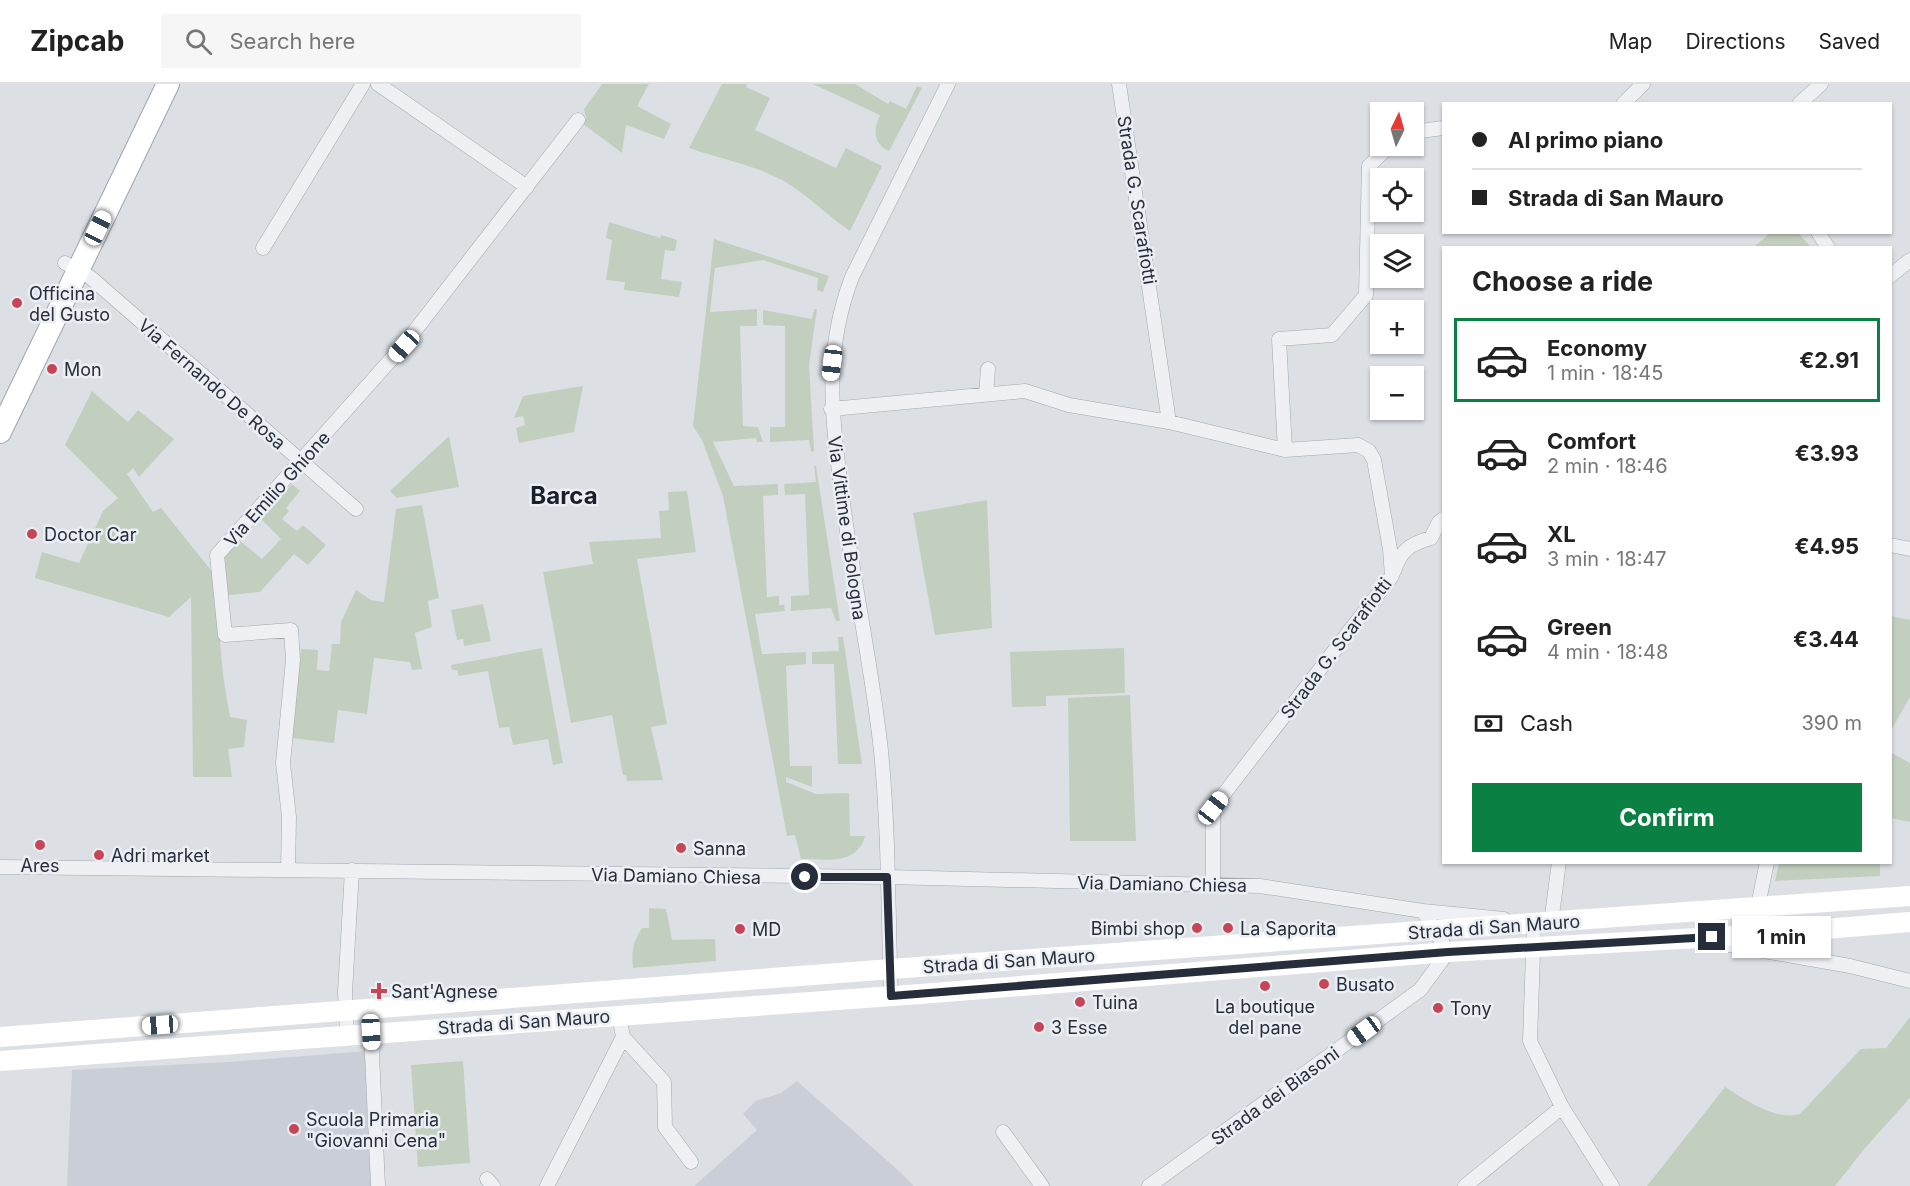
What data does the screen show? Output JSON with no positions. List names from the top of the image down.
{
  "streets": {
    "main road": ["Strada di San Mauro"],
    "street": [
      "Strada G. Scarafiotti",
      "Via Fernando De Rosa",
      "Via Emilio Ghione",
      "Via Vittime di Bologna",
      "Via Damiano Chiesa",
      "Strada dei Biasoni"
    ]
  },
  "crossings": [
    ["Strada G. Scarafiotti", "Via Vittime di Bologna"],
    ["Strada G. Scarafiotti", "Via Damiano Chiesa"],
    ["Via Fernando De Rosa", "Via Emilio Ghione"],
    ["Via Emilio Ghione", "Via Damiano Chiesa"],
    ["Via Vittime di Bologna", "Via Damiano Chiesa"],
    ["Via Vittime di Bologna", "Strada di San Mauro"],
    ["Via Damiano Chiesa", "Strada di San Mauro"],
    ["Strada di San Mauro", "Strada dei Biasoni"]
  ],
  "districts": ["Barca"],
  "places": {
    "other": [
      "Officina del Gusto",
      "Mon",
      "Doctor Car",
      "Ares",
      "Sanna",
      "Adri market",
      "Bimbi shop",
      "La Saporita",
      "MD",
      "Busato",
      "La boutique del pane",
      "Tuina",
      "Tony",
      "3 Esse",
      "Scuola Primaria \"Giovanni Cena\""
    ],
    "health": ["Sant'Agnese"]
  },
  "north": "top",
  "page": {
    "header": "Zipcab",
    "search": "Search here",
    "nav": ["Map", "Directions", "Saved"],
    "map_buttons": ["+", "−"],
    "banner": ["Al primo piano", "Strada di San Mauro"],
    "heading": "Choose a ride",
    "list": [
      {
        "name": "Economy",
        "note": "1 min · 18:45",
        "value": "€2.91"
      },
      {
        "name": "Comfort",
        "note": "2 min · 18:46",
        "value": "€3.93"
      },
      {
        "name": "XL",
        "note": "3 min · 18:47",
        "value": "€4.95"
      },
      {
        "name": "Green",
        "note": "4 min · 18:48",
        "value": "€3.44"
      }
    ],
    "pay": ["Cash", "390 m"],
    "buttons": "Confirm",
    "bubble": "1 min"
  }
}
